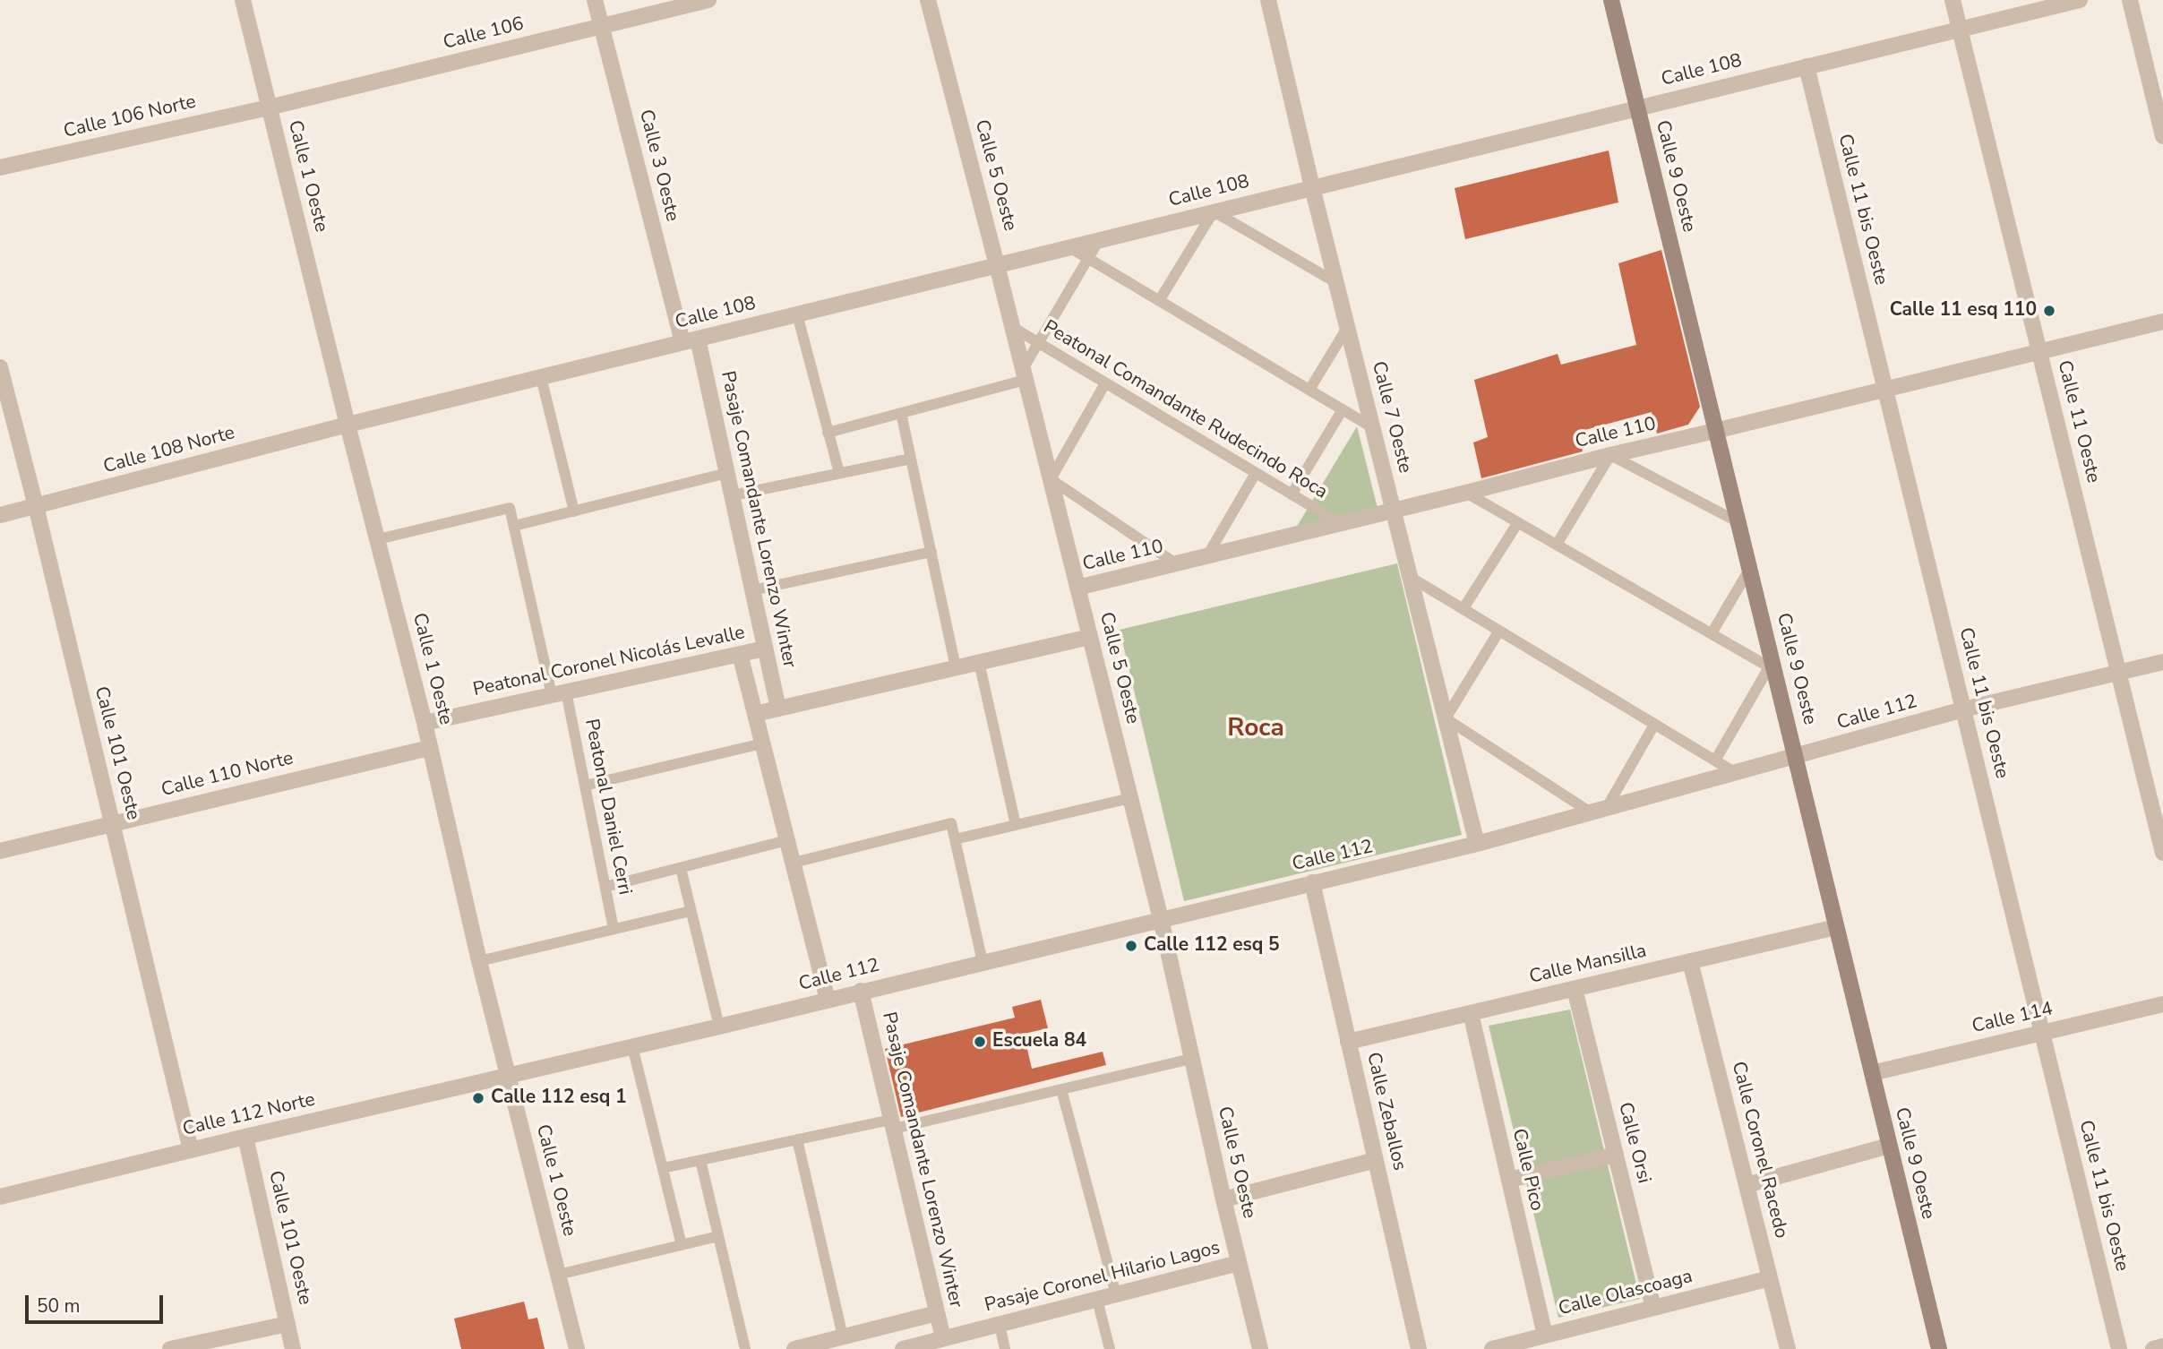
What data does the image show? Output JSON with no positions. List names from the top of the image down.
{
  "streets": {
    "main road": ["Calle 9 Oeste"],
    "street": [
      "Calle 106",
      "Calle 108",
      "Calle 106 Norte",
      "Calle 3 Oeste",
      "Calle 5 Oeste",
      "Calle 1 Oeste",
      "Calle 11 bis Oeste",
      "Peatonal Comandante Rudecindo Roca",
      "Calle 7 Oeste",
      "Calle 11 Oeste",
      "Calle 110",
      "Calle 108 Norte",
      "Pasaje Comandante Lorenzo Winter",
      "Peatonal Coronel Nicolás Levalle",
      "Calle 112",
      "Calle 101 Oeste",
      "Calle 110 Norte",
      "Peatonal Daniel Cerri",
      "Calle Mansilla",
      "Calle 114",
      "Calle Zeballos",
      "Calle 112 Norte",
      "Calle Orsi",
      "Calle Coronel Racedo",
      "Calle Pico",
      "Pasaje Coronel Hilario Lagos",
      "Calle Olascoaga"
    ]
  },
  "crossings": [
    ["Calle 106", "Calle 106 Norte"],
    ["Calle 106", "Calle 3 Oeste"],
    ["Calle 106", "Calle 1 Oeste"],
    ["Calle 108", "Calle 3 Oeste"],
    ["Calle 108", "Calle 5 Oeste"],
    ["Calle 108", "Calle 1 Oeste"],
    ["Calle 108", "Calle 9 Oeste"],
    ["Calle 108", "Calle 11 bis Oeste"],
    ["Calle 108", "Calle 7 Oeste"],
    ["Calle 108", "Calle 11 Oeste"],
    ["Calle 108", "Calle 108 Norte"],
    ["Calle 108", "Pasaje Comandante Lorenzo Winter"],
    ["Calle 106 Norte", "Calle 1 Oeste"],
    ["Calle 3 Oeste", "Pasaje Comandante Lorenzo Winter"],
    ["Calle 5 Oeste", "Peatonal Comandante Rudecindo Roca"],
    ["Calle 5 Oeste", "Calle 110"],
    ["Calle 5 Oeste", "Calle 112"],
    ["Calle 5 Oeste", "Pasaje Coronel Hilario Lagos"],
    ["Calle 1 Oeste", "Calle 108 Norte"],
    ["Calle 1 Oeste", "Peatonal Coronel Nicolás Levalle"],
    ["Calle 1 Oeste", "Calle 112"],
    ["Calle 1 Oeste", "Calle 110 Norte"],
    ["Calle 1 Oeste", "Peatonal Daniel Cerri"],
    ["Calle 1 Oeste", "Calle 112 Norte"],
    ["Calle 9 Oeste", "Calle 110"],
    ["Calle 9 Oeste", "Calle 112"],
    ["Calle 9 Oeste", "Calle Mansilla"],
    ["Calle 9 Oeste", "Calle 114"],
    ["Calle 11 bis Oeste", "Calle 110"],
    ["Calle 11 bis Oeste", "Calle 112"],
    ["Calle 11 bis Oeste", "Calle 114"],
    ["Peatonal Comandante Rudecindo Roca", "Calle 110"],
    ["Calle 7 Oeste", "Calle 110"],
    ["Calle 7 Oeste", "Calle 112"],
    ["Calle 11 Oeste", "Calle 110"],
    ["Calle 11 Oeste", "Calle 112"],
    ["Calle 108 Norte", "Calle 101 Oeste"],
    ["Pasaje Comandante Lorenzo Winter", "Peatonal Coronel Nicolás Levalle"],
    ["Pasaje Comandante Lorenzo Winter", "Calle 112"],
    ["Pasaje Comandante Lorenzo Winter", "Pasaje Coronel Hilario Lagos"],
    ["Peatonal Coronel Nicolás Levalle", "Peatonal Daniel Cerri"],
    ["Calle 112", "Calle Zeballos"],
    ["Calle 112", "Calle 112 Norte"],
    ["Calle 101 Oeste", "Calle 110 Norte"],
    ["Calle 101 Oeste", "Calle 112 Norte"],
    ["Calle Mansilla", "Calle Zeballos"],
    ["Calle Mansilla", "Calle Orsi"],
    ["Calle Mansilla", "Calle Coronel Racedo"],
    ["Calle Mansilla", "Calle Pico"],
    ["Calle Orsi", "Calle Olascoaga"],
    ["Calle Coronel Racedo", "Calle Olascoaga"],
    ["Calle Pico", "Calle Olascoaga"]
  ],
  "districts": ["Roca"],
  "places": [
    "Calle 11 esq 110",
    "Calle 112 esq 5",
    "Escuela 84",
    "Calle 112 esq 1"
  ],
  "scale_bar": "50 m"
}
